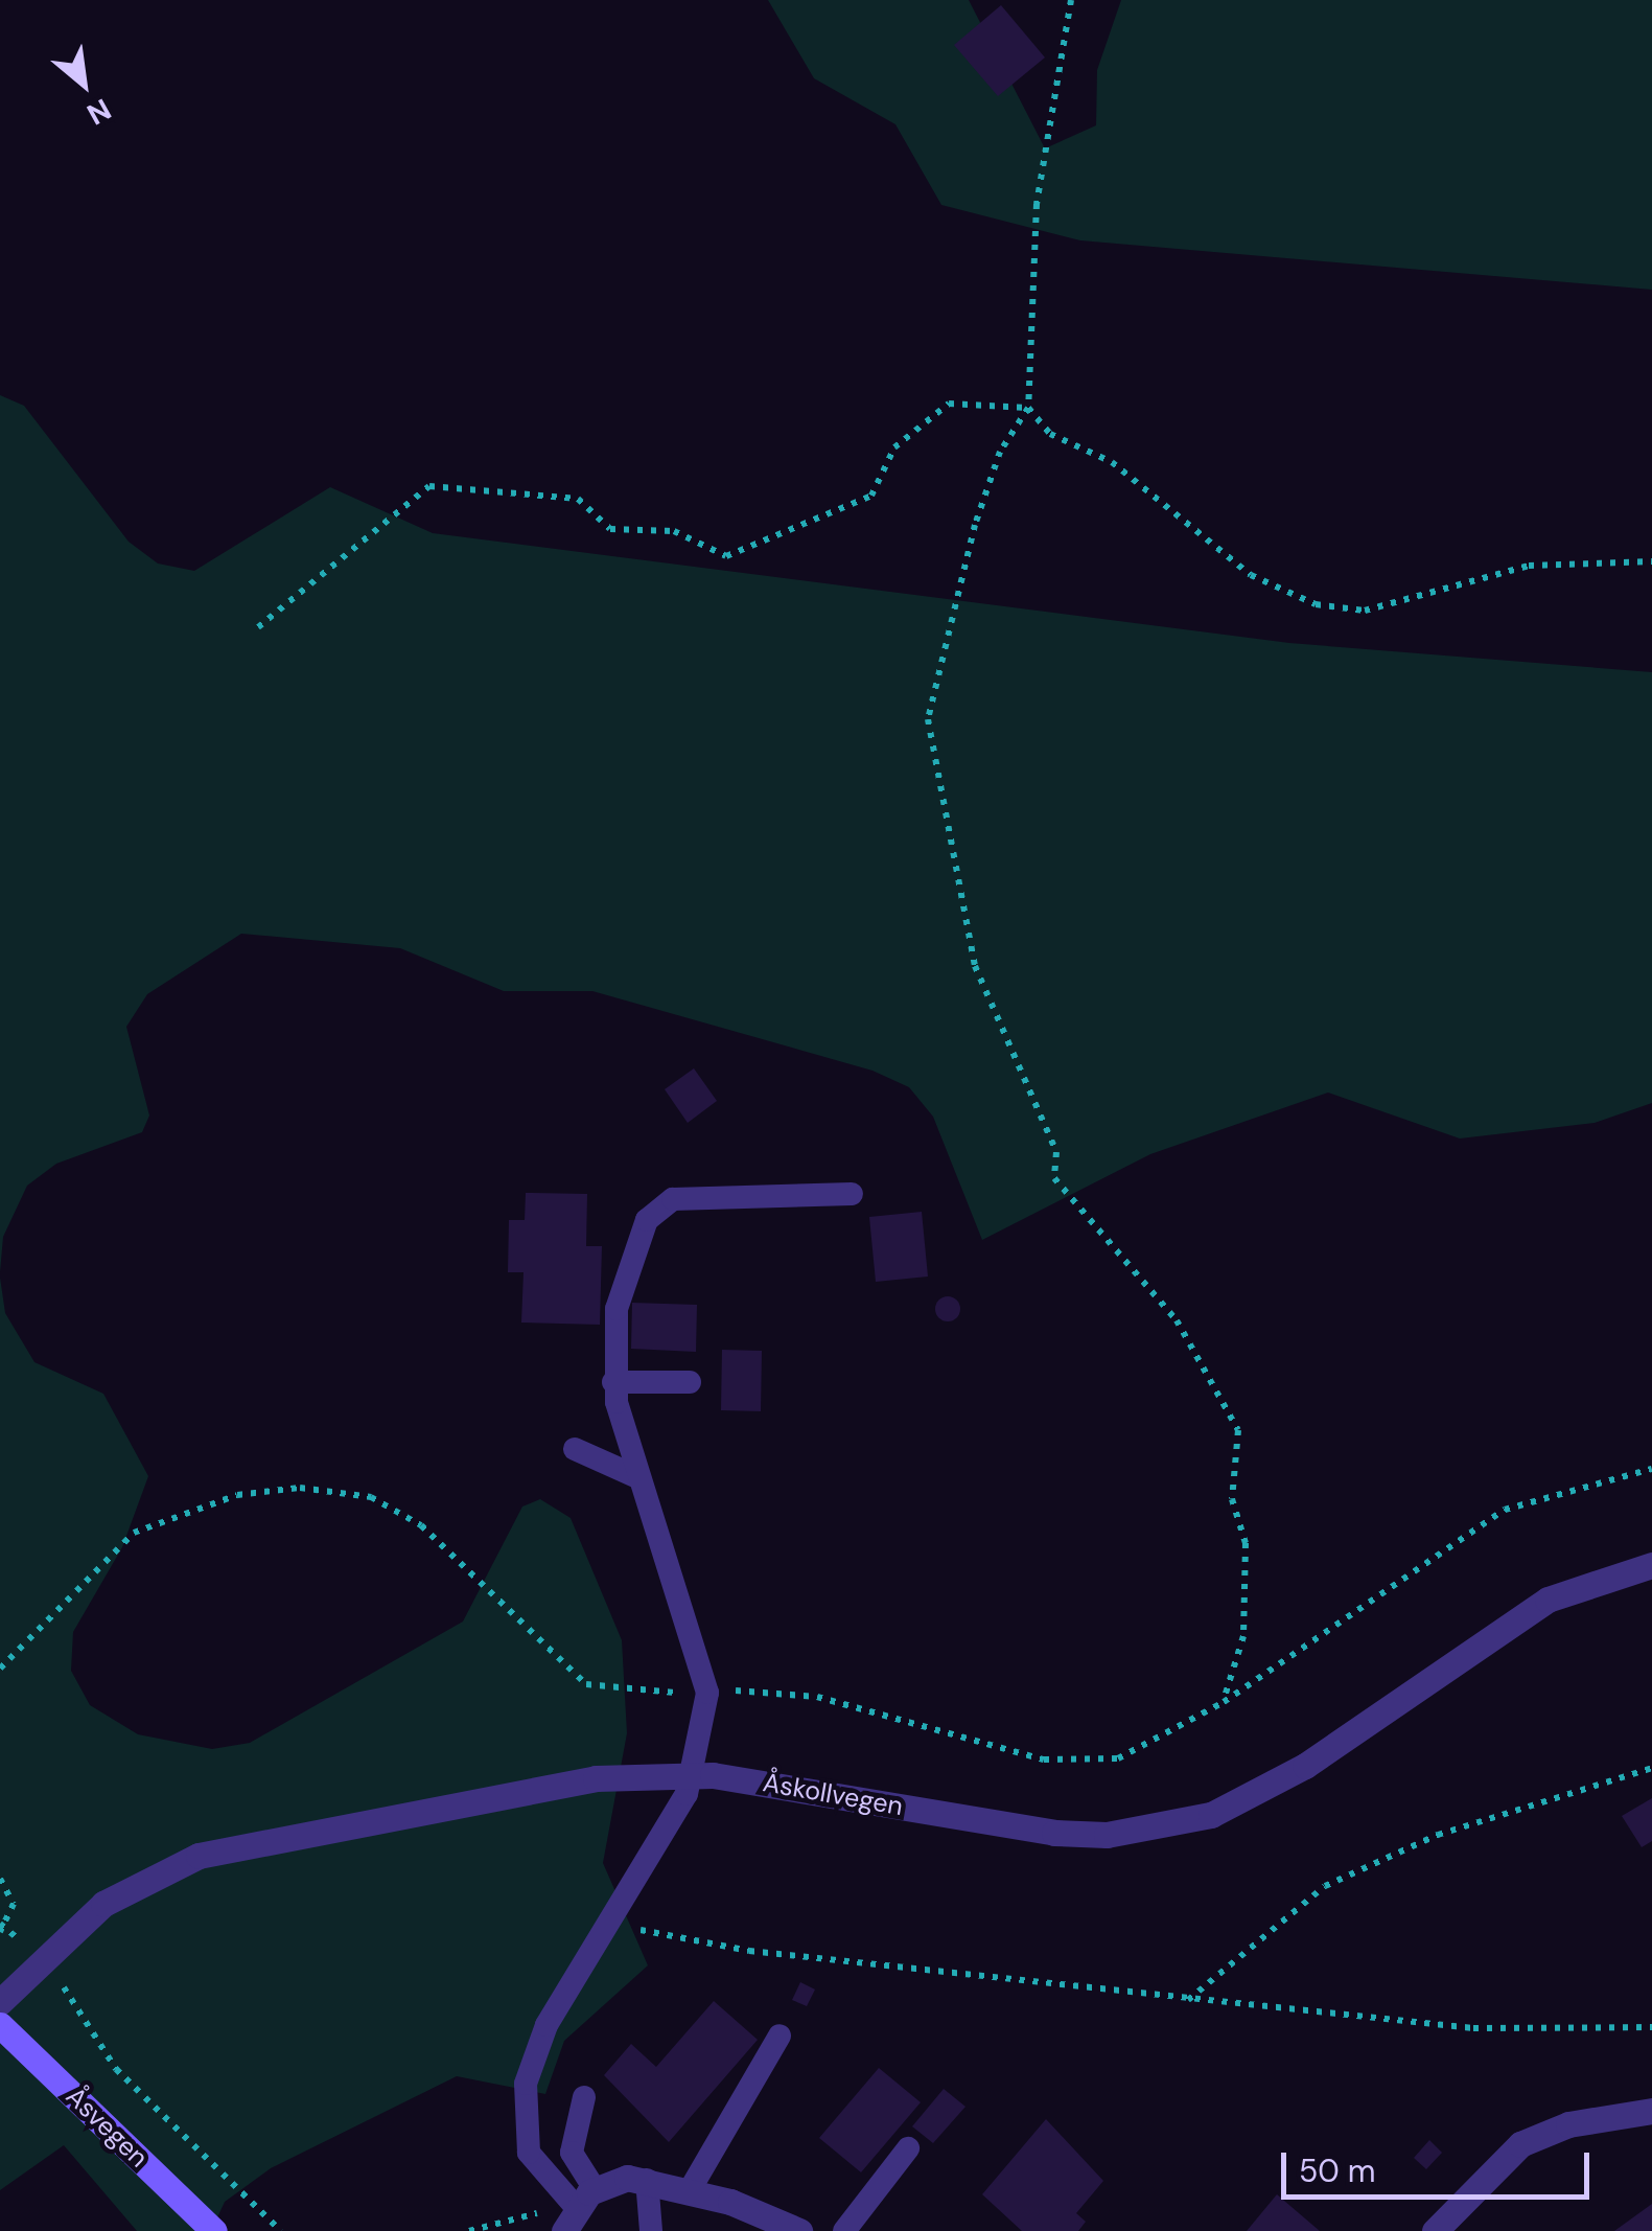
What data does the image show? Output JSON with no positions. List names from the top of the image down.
{
  "streets": {
    "main road": ["Åsvegen"],
    "street": ["Åskollvegen"]
  },
  "scale_bar": "50 m",
  "north": "bottom right"
}
